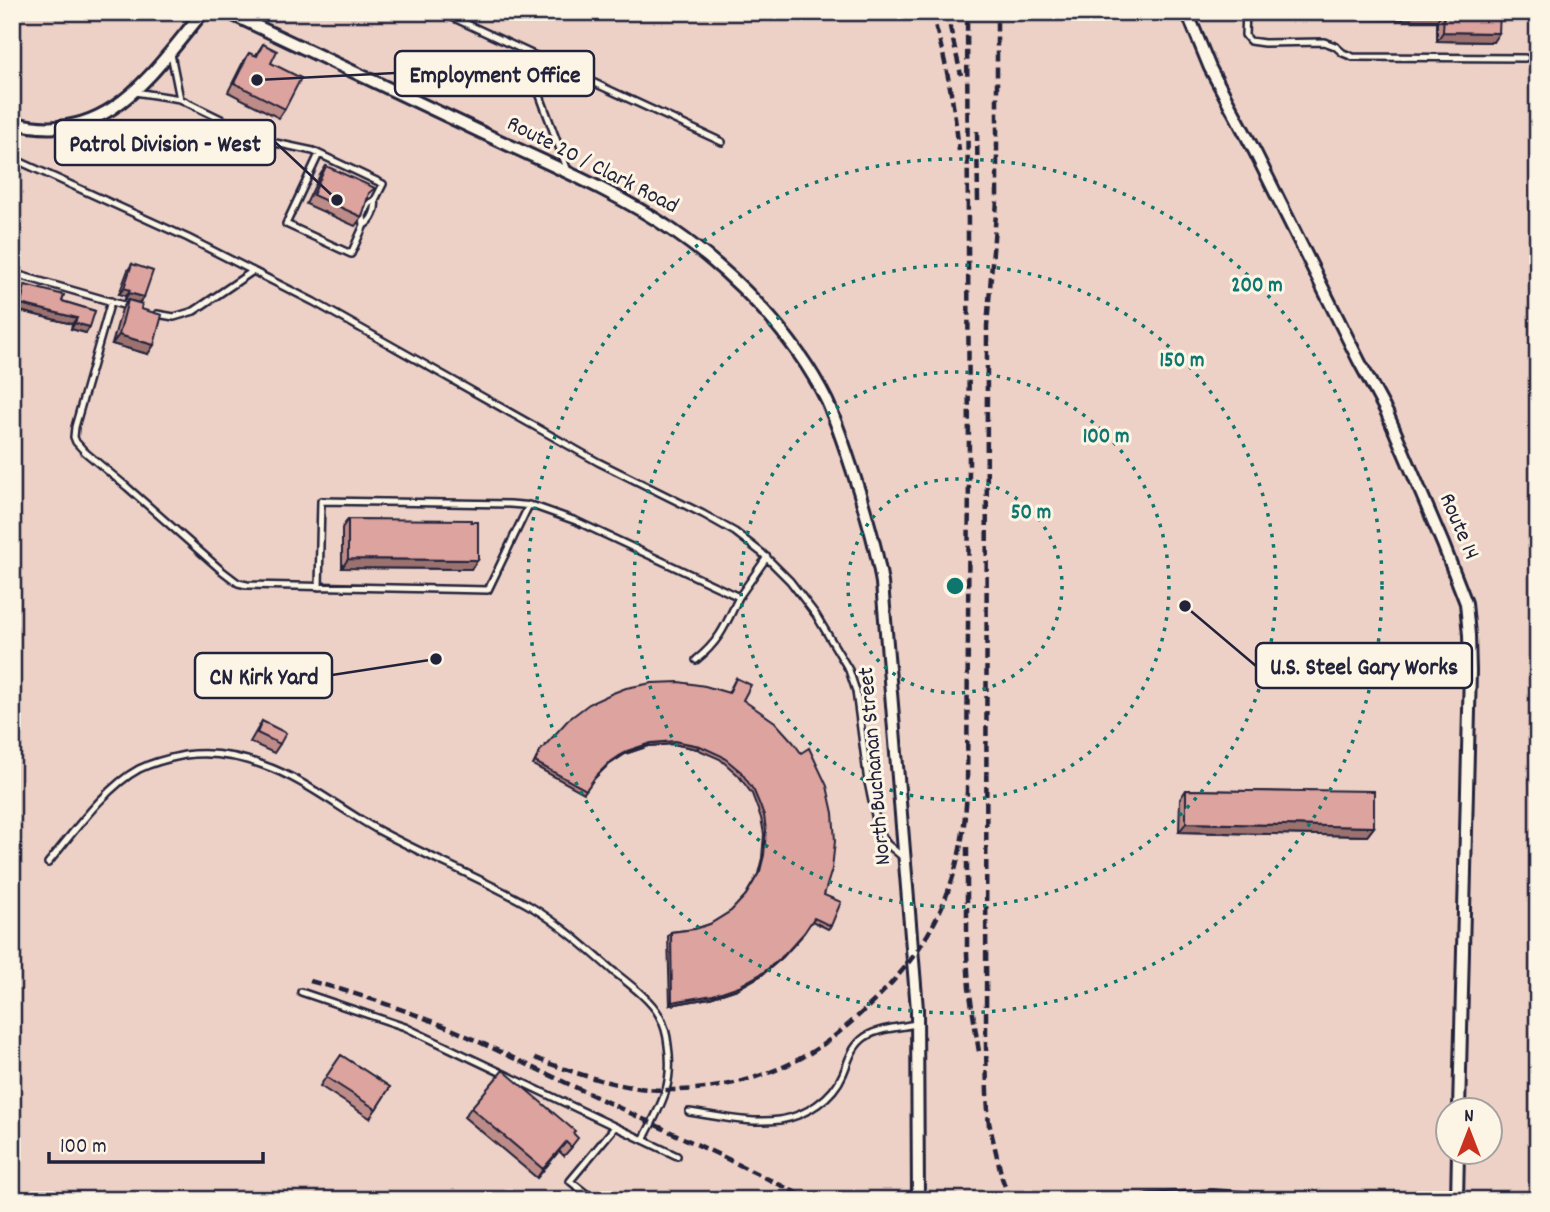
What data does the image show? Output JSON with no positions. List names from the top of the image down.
{
  "streets": {
    "street": ["Route 20 / Clark Road", "Route 14", "North Buchanan Street"]
  },
  "crossings": [
    ["Route 20 / Clark Road", "North Buchanan Street"]
  ],
  "places": [
    "Employment Office",
    "Patrol Division - West",
    "U.S. Steel Gary Works",
    "CN Kirk Yard"
  ],
  "scale_bar": "100 m",
  "north": "top",
  "rings": [
    "200 m",
    "150 m",
    "100 m",
    "50 m"
  ]
}
